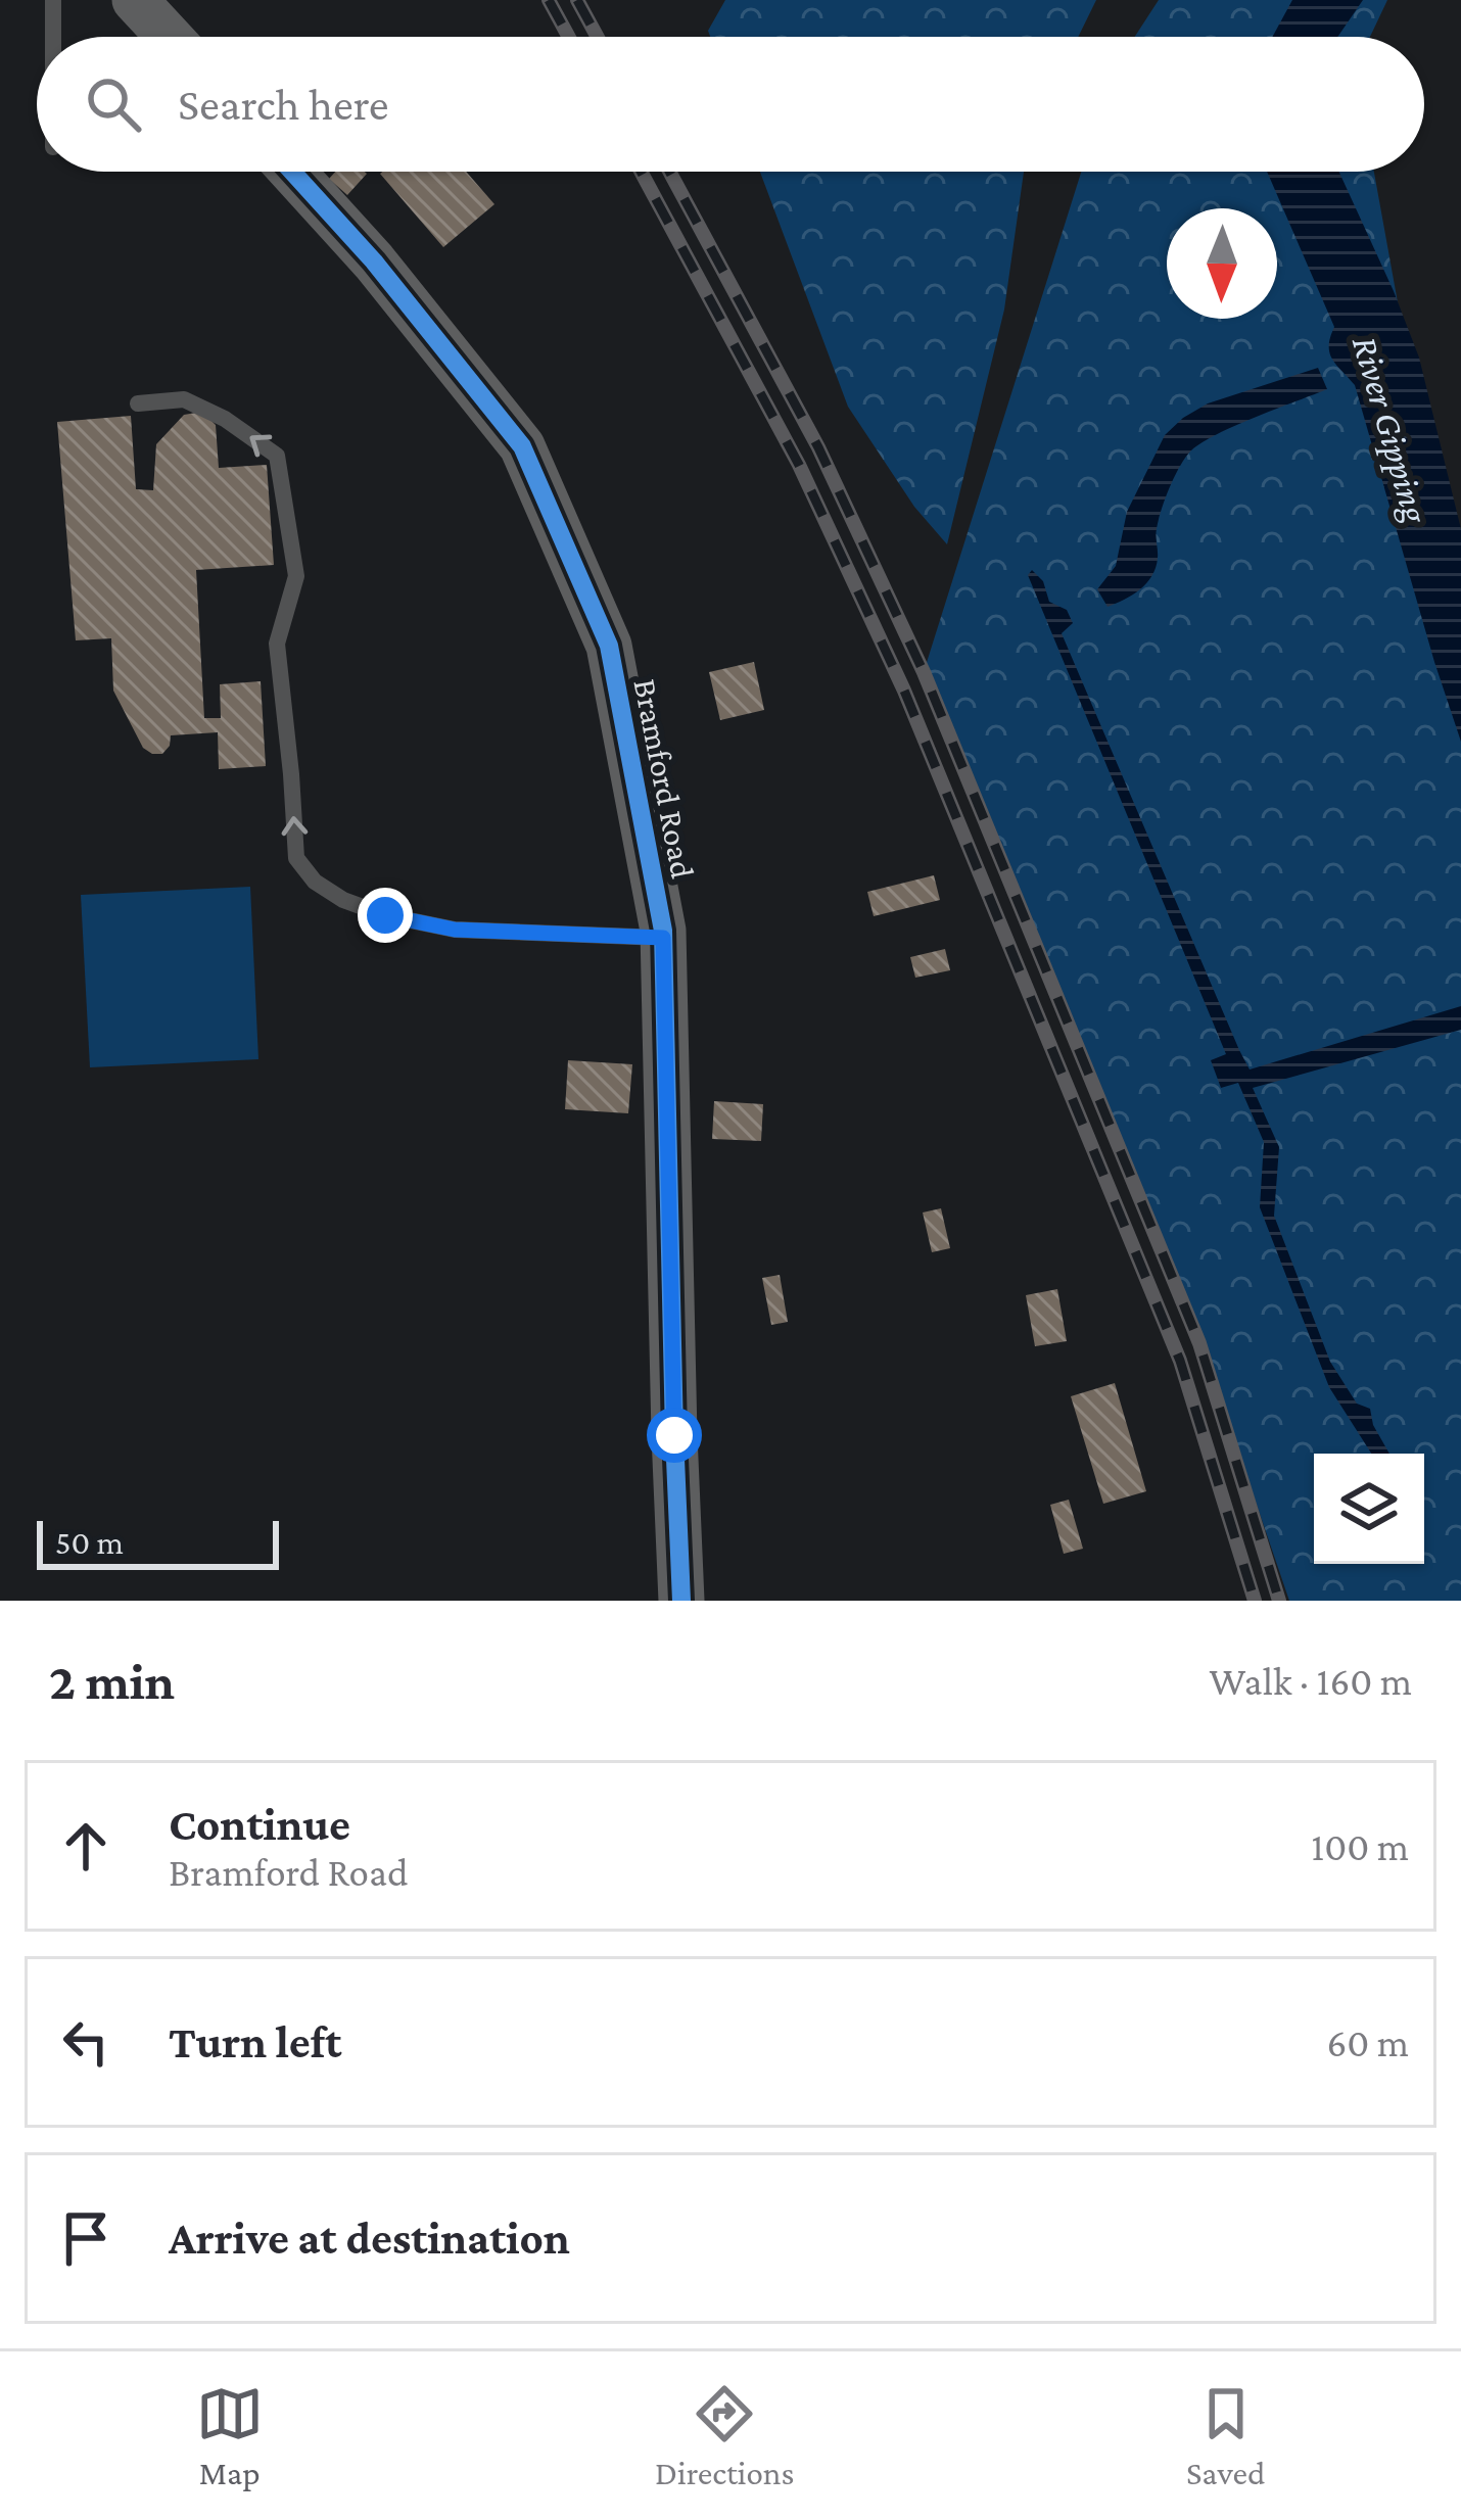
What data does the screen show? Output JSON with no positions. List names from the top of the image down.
{
  "streets": {
    "main road": ["Bramford Road"]
  },
  "water": ["River Gipping"],
  "scale_bar": "50 m",
  "north": "bottom",
  "page": {
    "search": "Search here",
    "scale": "50 m",
    "heading": ["2 min", "Walk · 160 m"],
    "list": [
      ["Continue", "Bramford Road", "100 m"],
      ["Turn left", "60 m"],
      "Arrive at destination"
    ],
    "nav": ["Map", "Directions", "Saved"]
  }
}
